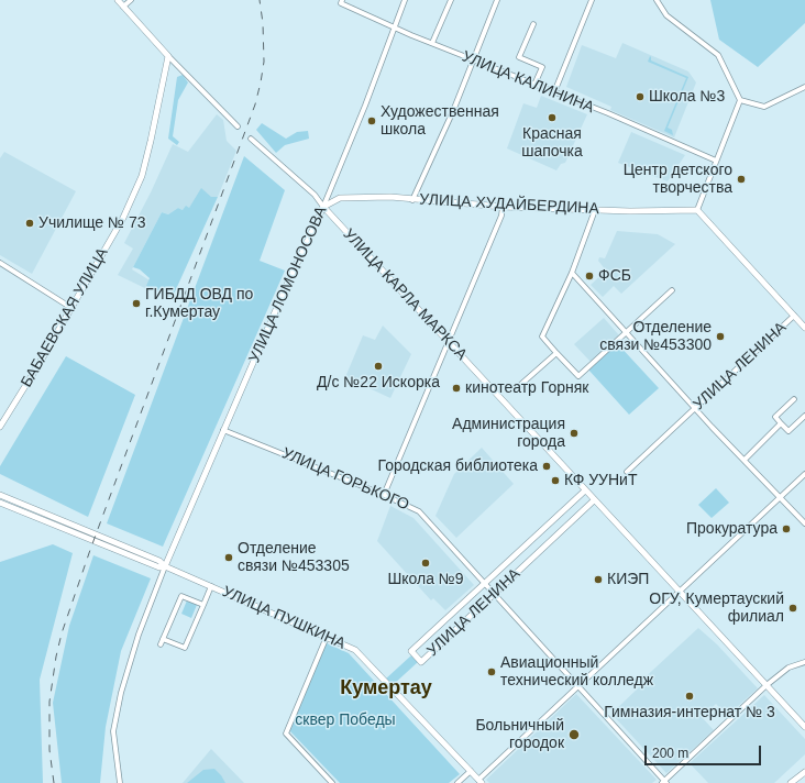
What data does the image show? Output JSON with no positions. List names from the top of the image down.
{
  "streets": {
    "main road": [
      "УЛИЦА ХУДАЙБЕРДИНА",
      "УЛИЦА ЛОМОНОСОВА",
      "УЛИЦА КАРЛА МАРКСА",
      "БАБАЕВСКАЯ УЛИЦА",
      "УЛИЦА ЛЕНИНА",
      "УЛИЦА ПУШКИНА"
    ],
    "street": ["УЛИЦА КАЛИНИНА", "УЛИЦА ГОРЬКОГО"]
  },
  "crossings": [
    ["УЛИЦА КАЛИНИНА", "УЛИЦА ЛОМОНОСОВА"],
    ["УЛИЦА ХУДАЙБЕРДИНА", "УЛИЦА ЛОМОНОСОВА"],
    ["УЛИЦА ХУДАЙБЕРДИНА", "УЛИЦА КАРЛА МАРКСА"],
    ["УЛИЦА ЛОМОНОСОВА", "УЛИЦА КАРЛА МАРКСА"],
    ["УЛИЦА ЛОМОНОСОВА", "УЛИЦА ГОРЬКОГО"],
    ["УЛИЦА ЛОМОНОСОВА", "УЛИЦА ПУШКИНА"],
    ["УЛИЦА КАРЛА МАРКСА", "УЛИЦА ЛЕНИНА"],
    ["УЛИЦА ЛЕНИНА", "УЛИЦА ГОРЬКОГО"]
  ],
  "districts": ["Кумертау"],
  "parks": ["сквер Победы"],
  "places": [
    "Школа №3",
    "Красная шапочка",
    "Художественная школа",
    "Центр детского творчества",
    "Училище № 73",
    "ФСБ",
    "ГИБДД ОВД по г.Кумертау",
    "Отделение связи №453300",
    "Д/с №22 Искорка",
    "кинотеатр Горняк",
    "Администрация города",
    "Городская библиотека",
    "КФ УУНиТ",
    "Прокуратура",
    "Отделение связи №453305",
    "Школа №9",
    "КИЭП",
    "ОГУ, Кумертауский филиал",
    "Авиационный технический колледж",
    "Гимназия-интернат № 3",
    "Больничный городок"
  ],
  "scale_bar": "200 m"
}
